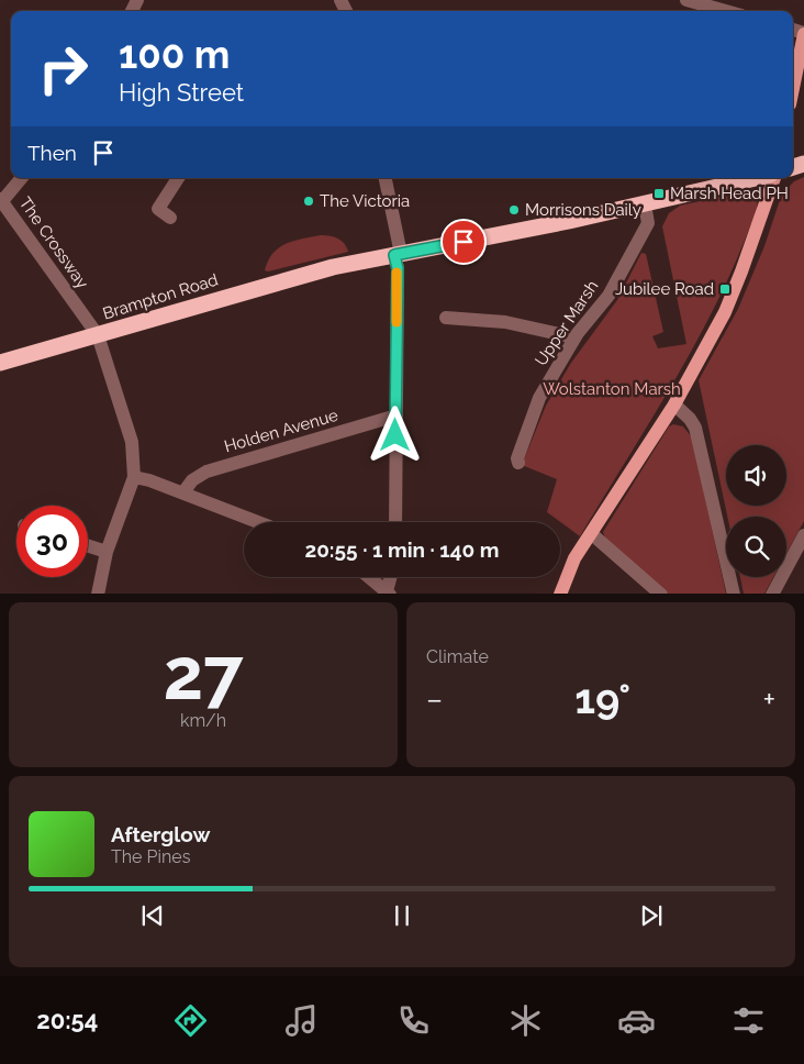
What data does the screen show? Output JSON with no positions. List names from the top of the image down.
{
  "streets": {
    "highway": ["Brampton Road"],
    "street": ["The Crossway", "Upper Marsh", "Holden Avenue"]
  },
  "crossings": [
    ["The Crossway", "Brampton Road"],
    ["Brampton Road", "Upper Marsh"]
  ],
  "parks": ["Wolstanton Marsh"],
  "places": {
    "transit": ["Marsh Head PH", "Jubilee Road"],
    "other": ["The Victoria", "Morrisons Daily"]
  },
  "page": {
    "turn": ["100 m", "High Street"],
    "then": "Then",
    "limit": "30",
    "trip": "20:55 · 1 min · 140 m",
    "tile": [
      ["27", "km/h"],
      "Climate"
    ],
    "heat": ["−", "19°", "+"],
    "song": ["Afterglow", "The Pines"],
    "tabs": "20:54"
  }
}
